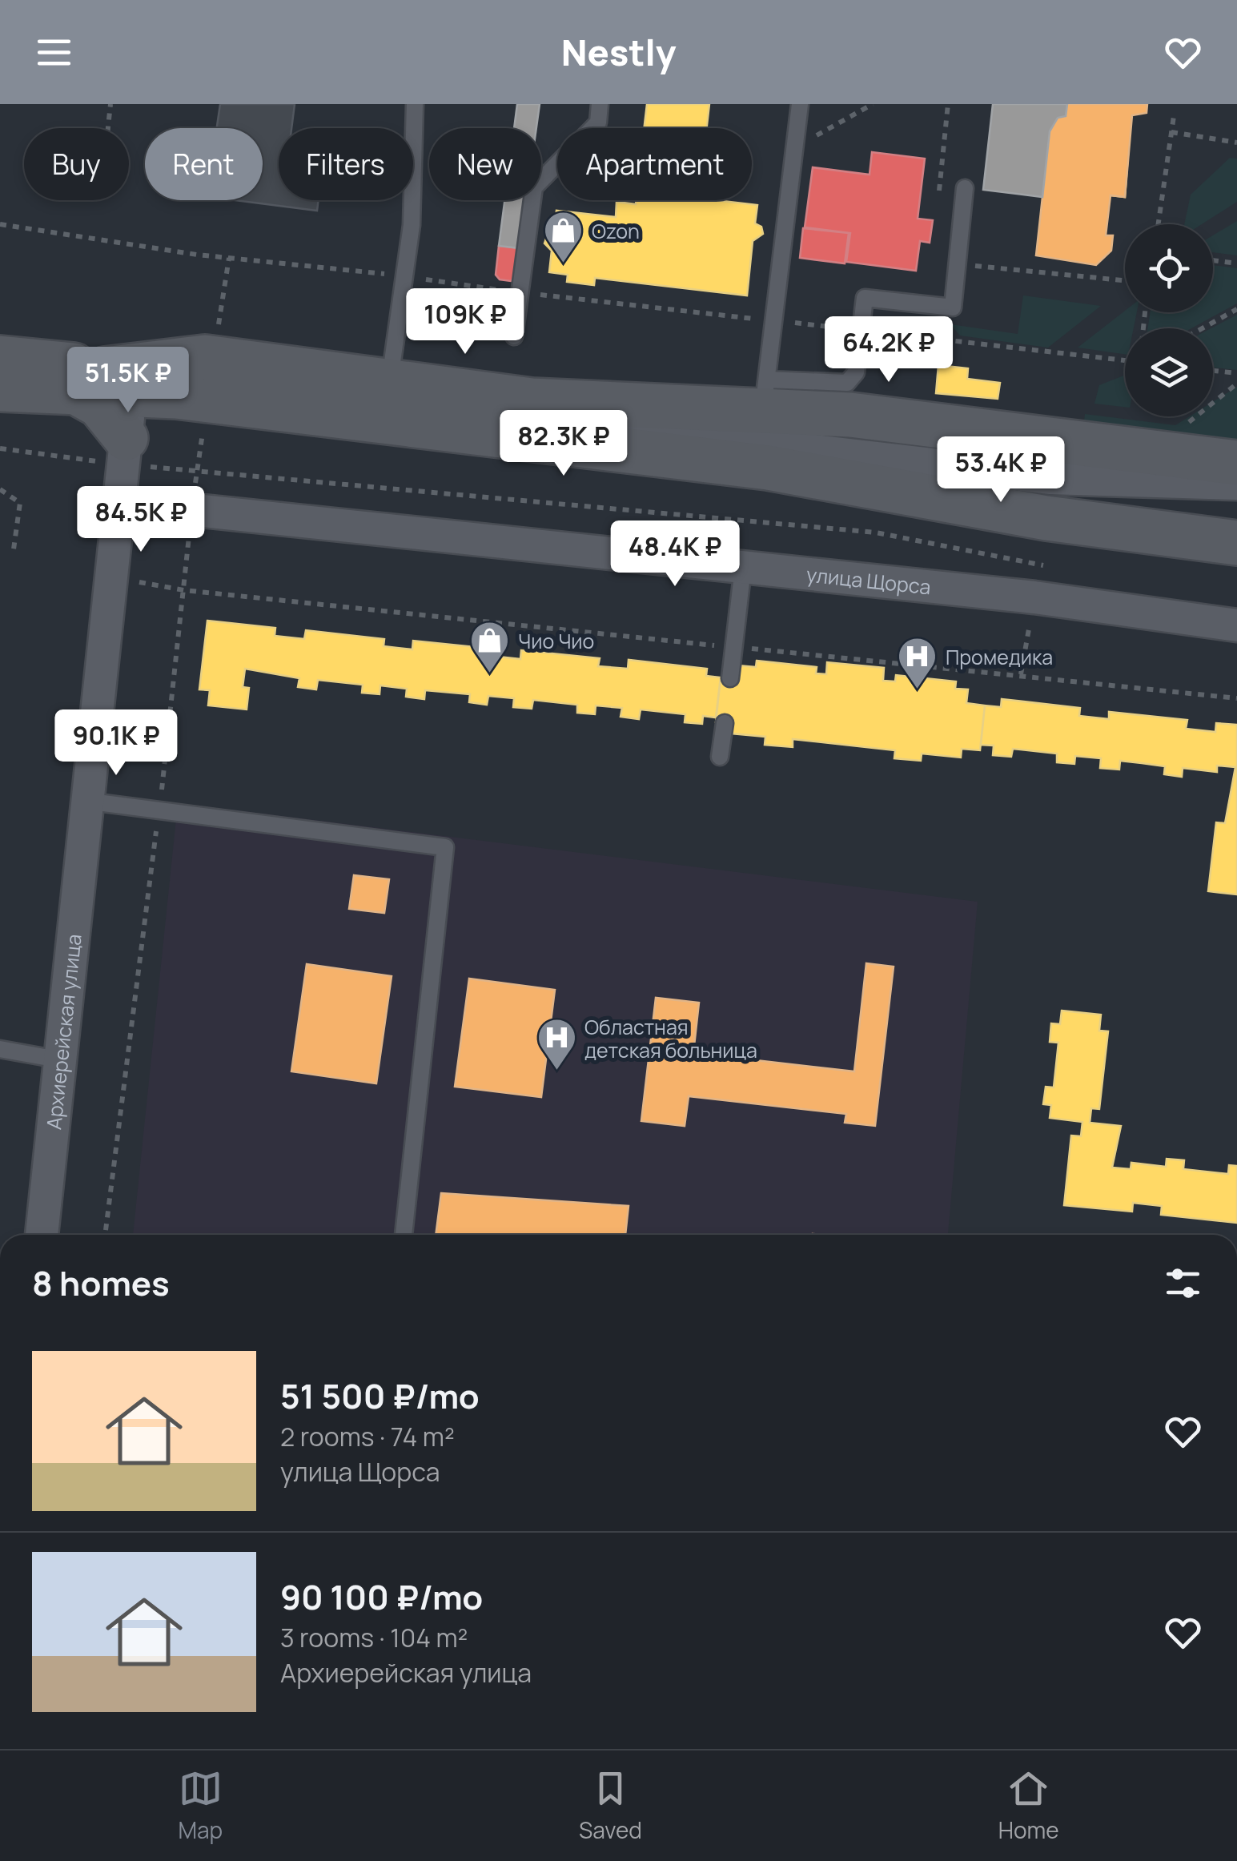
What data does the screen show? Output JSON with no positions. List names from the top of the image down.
{
  "streets": {
    "street": ["улица Щорса", "Архиерейская улица"]
  },
  "crossings": [
    ["улица Щорса", "Архиерейская улица"]
  ],
  "places": {
    "shop": ["Ozon", "Чио Чио"],
    "hospital": ["Промедика", "Областная детская больница"]
  },
  "page": {
    "header": "Nestly",
    "chip": [
      "Buy",
      "Rent",
      "Filters",
      "New",
      "Apartment"
    ],
    "price": [
      "109K ₽",
      "64.2K ₽",
      "51.5K ₽",
      "82.3K ₽",
      "53.4K ₽",
      "84.5K ₽",
      "48.4K ₽",
      "90.1K ₽"
    ],
    "heading": "8 homes",
    "list": [
      {
        "name": "51 500 ₽/mo",
        "note": "2 rooms · 74 m² · улица Щорса"
      },
      {
        "name": "90 100 ₽/mo",
        "note": "3 rooms · 104 m² · Архиерейская улица"
      }
    ],
    "tabs": ["Map", "Saved", "Home"]
  }
}
